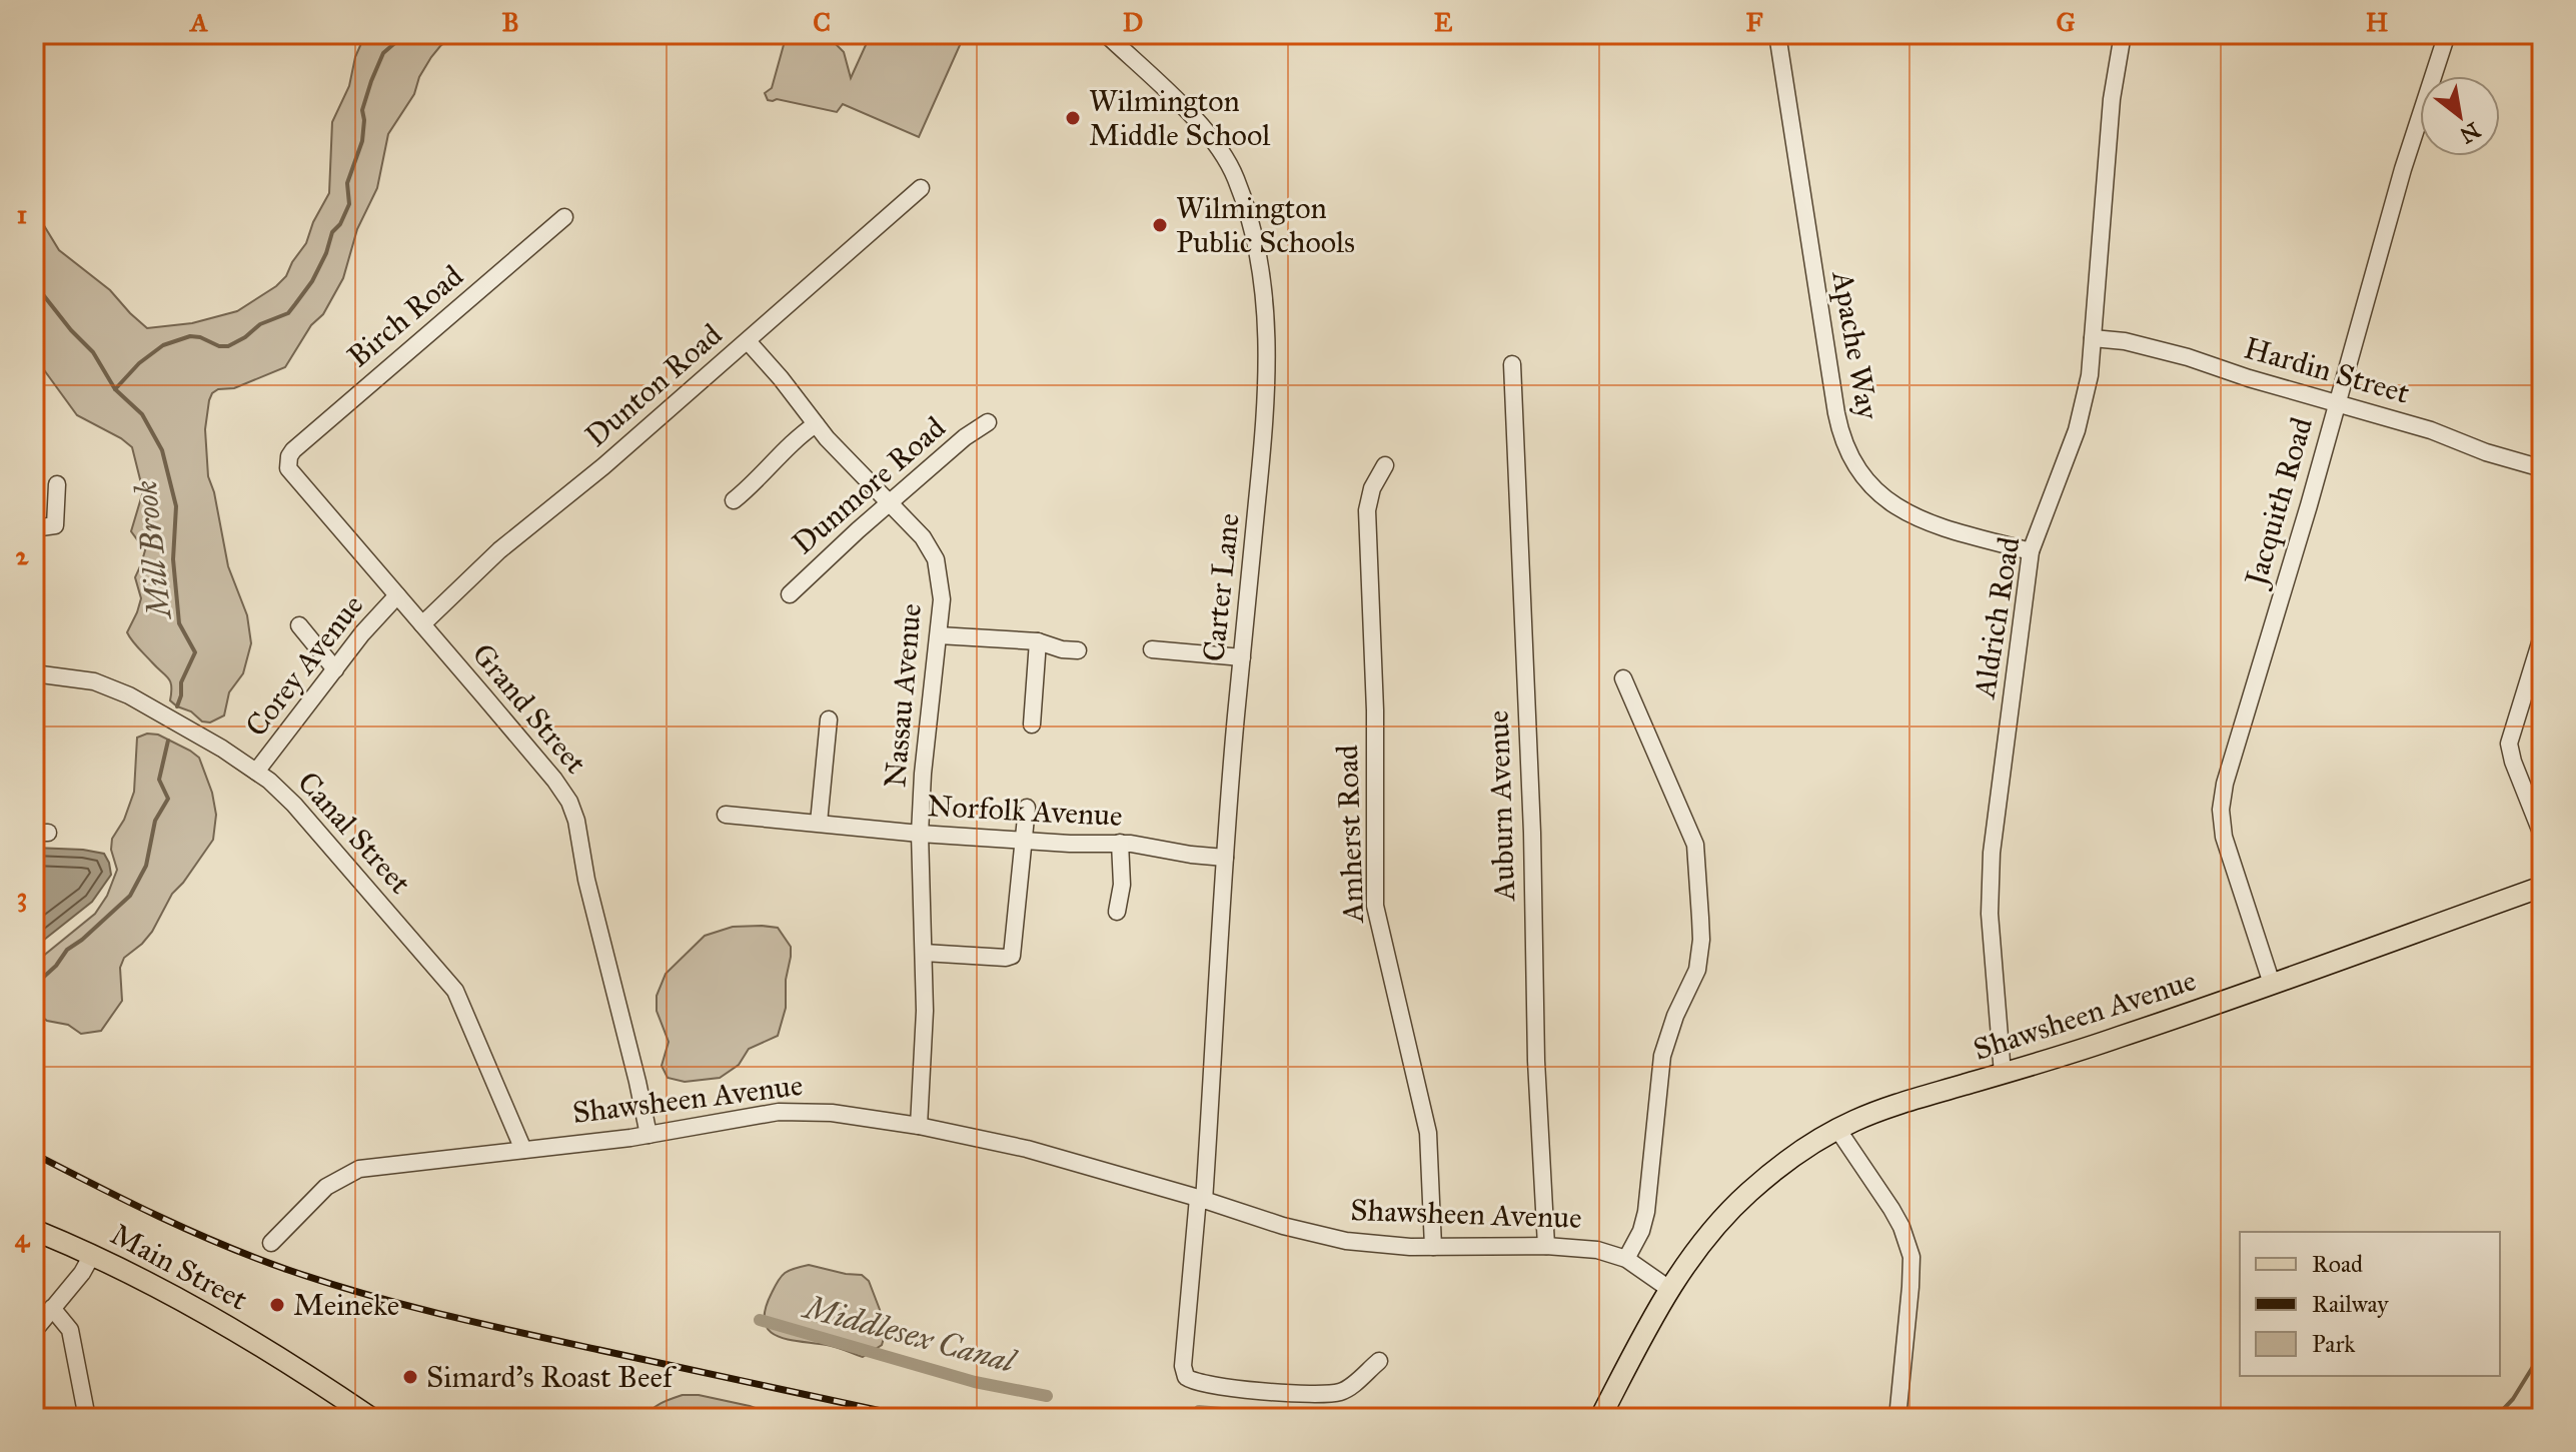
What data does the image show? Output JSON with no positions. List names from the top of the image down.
{
  "streets": {
    "main road": ["Shawsheen Avenue", "Main Street"],
    "street": [
      "Birch Road",
      "Apache Way",
      "Hardin Street",
      "Dunton Road",
      "Dunmore Road",
      "Jacquith Road",
      "Carter Lane",
      "Aldrich Road",
      "Corey Avenue",
      "Nassau Avenue",
      "Grand Street",
      "Auburn Avenue",
      "Norfolk Avenue",
      "Canal Street",
      "Amherst Road"
    ]
  },
  "crossings": [
    ["Birch Road", "Grand Street"],
    ["Apache Way", "Aldrich Road"],
    ["Hardin Street", "Jacquith Road"],
    ["Hardin Street", "Aldrich Road"],
    ["Dunton Road", "Nassau Avenue"],
    ["Dunton Road", "Grand Street"],
    ["Dunmore Road", "Nassau Avenue"],
    ["Jacquith Road", "Shawsheen Avenue"],
    ["Carter Lane", "Norfolk Avenue"],
    ["Carter Lane", "Shawsheen Avenue"],
    ["Aldrich Road", "Shawsheen Avenue"],
    ["Corey Avenue", "Grand Street"],
    ["Corey Avenue", "Canal Street"],
    ["Nassau Avenue", "Norfolk Avenue"],
    ["Nassau Avenue", "Shawsheen Avenue"],
    ["Grand Street", "Shawsheen Avenue"],
    ["Auburn Avenue", "Shawsheen Avenue"],
    ["Canal Street", "Shawsheen Avenue"],
    ["Amherst Road", "Shawsheen Avenue"]
  ],
  "water": ["Mill Brook", "Middlesex Canal"],
  "places": [
    "Wilmington Middle School",
    "Wilmington Public Schools",
    "Meineke",
    "Simard's Roast Beef"
  ],
  "legend": ["Road", "Railway", "Park"],
  "north": "bottom right",
  "grid": {
    "columns": [
      "A",
      "B",
      "C",
      "D",
      "E",
      "F",
      "G",
      "H"
    ],
    "rows": [
      "1",
      "2",
      "3",
      "4"
    ]
  }
}
